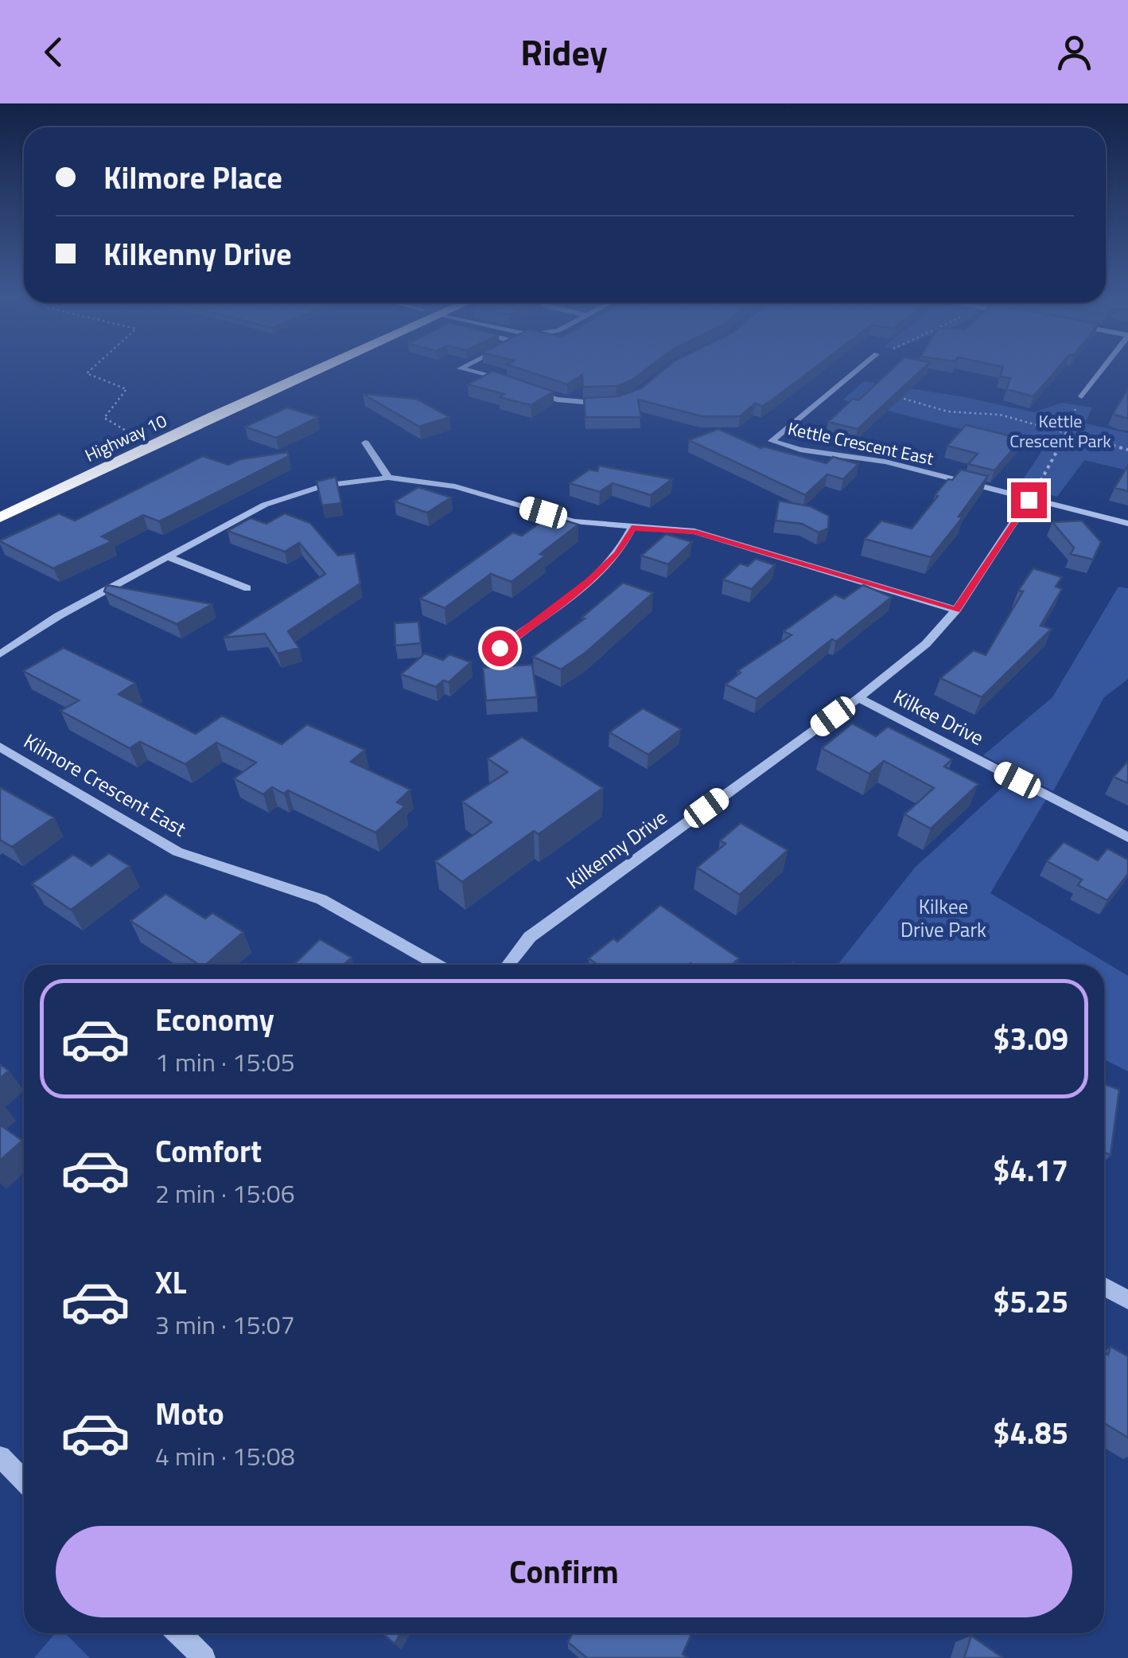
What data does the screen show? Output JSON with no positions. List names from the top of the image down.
{
  "streets": {
    "highway": ["Highway 10"],
    "street": [
      "Kettle Crescent East",
      "Kilkee Drive",
      "Kilmore Crescent East",
      "Kilkenny Drive"
    ]
  },
  "crossings": [
    ["Kettle Crescent East", "Kilkenny Drive"],
    ["Kilkee Drive", "Kilkenny Drive"]
  ],
  "parks": ["Kettle Crescent Park", "Kilkee Drive Park"],
  "page": {
    "header": "Ridey",
    "banner": ["Kilmore Place", "Kilkenny Drive"],
    "list": [
      {
        "name": "Economy",
        "note": "1 min · 15:05",
        "value": "$3.09"
      },
      {
        "name": "Comfort",
        "note": "2 min · 15:06",
        "value": "$4.17"
      },
      {
        "name": "XL",
        "note": "3 min · 15:07",
        "value": "$5.25"
      },
      {
        "name": "Moto",
        "note": "4 min · 15:08",
        "value": "$4.85"
      }
    ],
    "buttons": "Confirm"
  }
}
